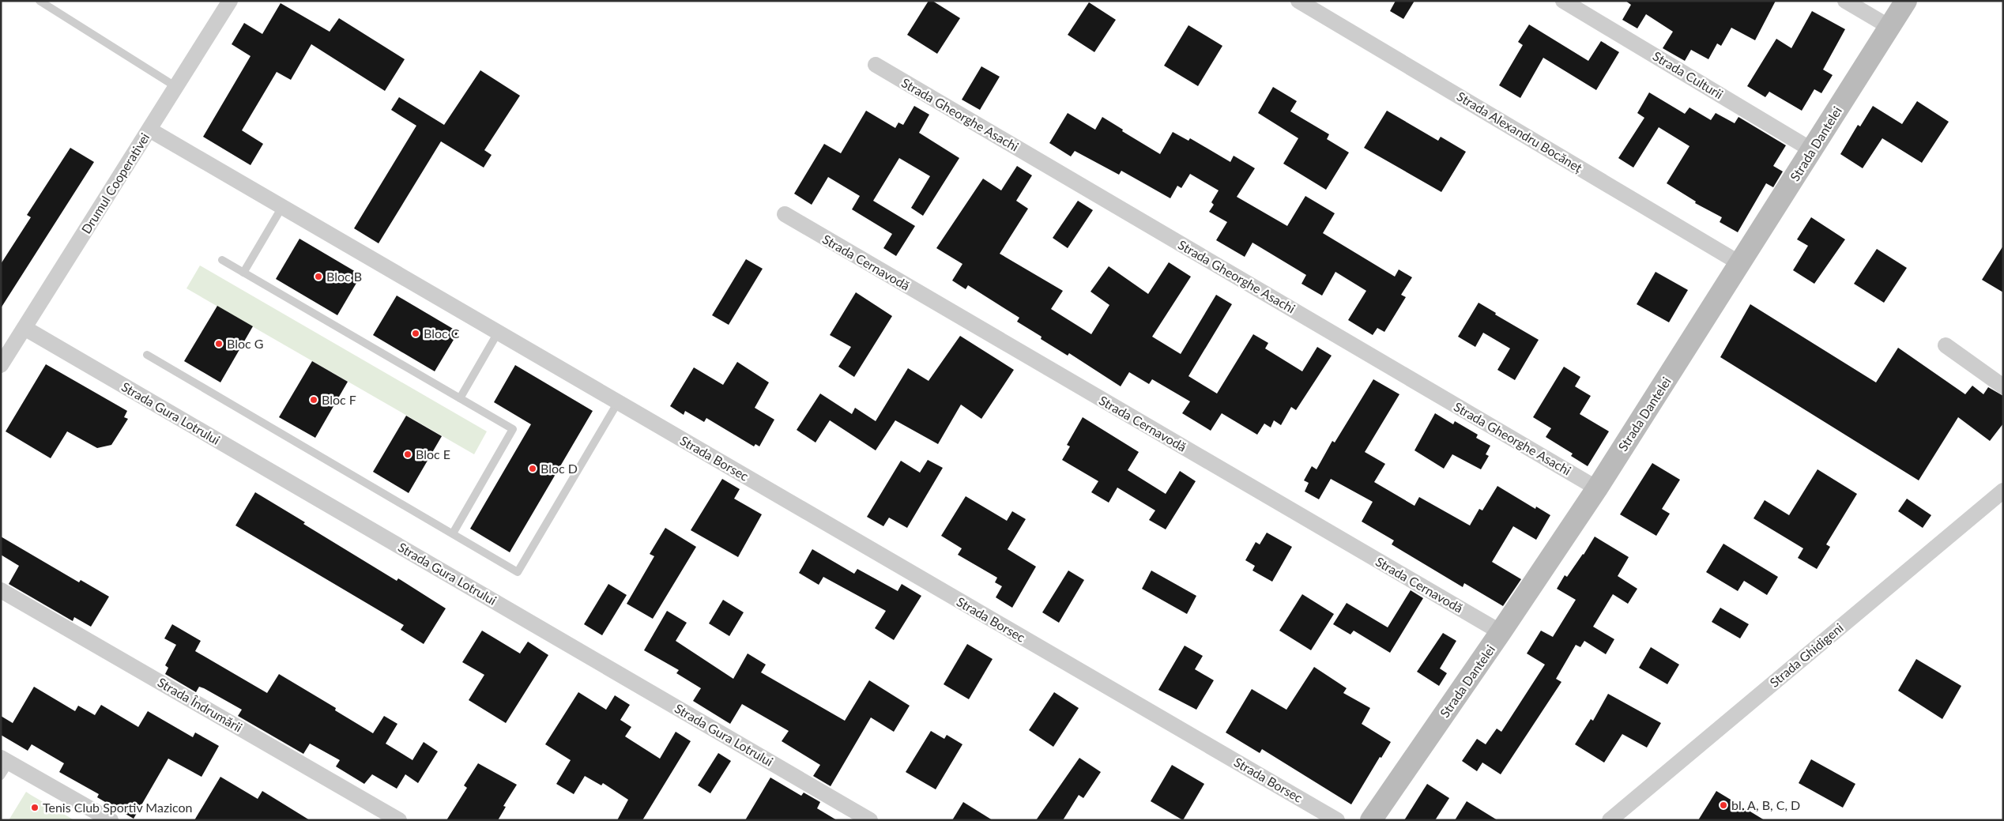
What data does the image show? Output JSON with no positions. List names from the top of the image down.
{
  "streets": {
    "street": [
      "Strada Culturii",
      "Strada Gheorghe Asachi",
      "Strada Alexandru Bocăneț",
      "Strada Dantelei",
      "Drumul Cooperativei",
      "Strada Cernavodă",
      "Strada Gura Lotrului",
      "Strada Borsec",
      "Strada Ghidigeni",
      "Strada Îndrumării"
    ]
  },
  "crossings": [
    ["Strada Culturii", "Strada Dantelei"],
    ["Strada Gheorghe Asachi", "Strada Dantelei"],
    ["Strada Alexandru Bocăneț", "Strada Dantelei"],
    ["Strada Dantelei", "Strada Cernavodă"],
    ["Drumul Cooperativei", "Strada Gura Lotrului"],
    ["Drumul Cooperativei", "Strada Borsec"]
  ],
  "places": [
    "Bloc B",
    "Bloc C",
    "Bloc G",
    "Bloc F",
    "Bloc E",
    "Bloc D",
    "bl. A, B, C, D",
    "Tenis Club Sportiv Mazicon"
  ]
}
